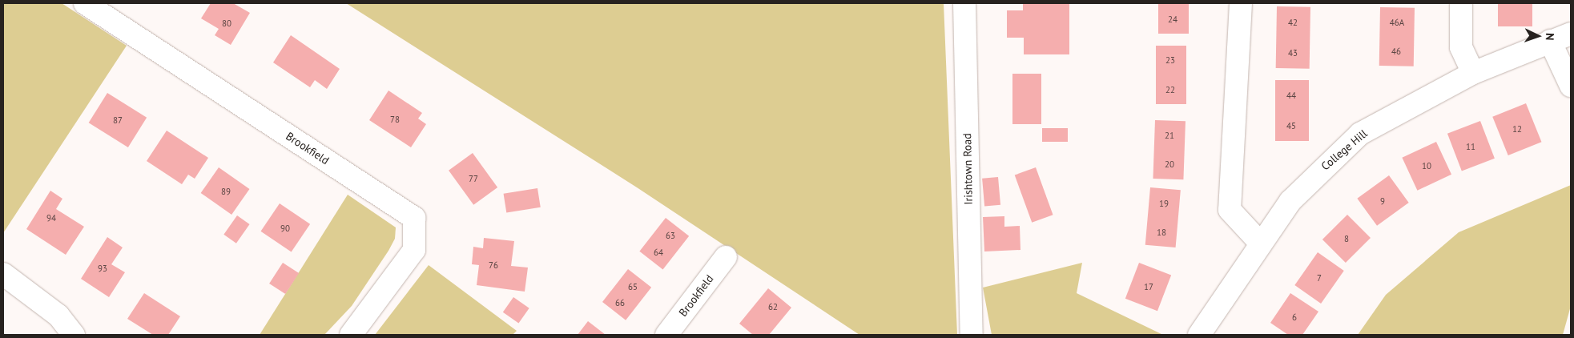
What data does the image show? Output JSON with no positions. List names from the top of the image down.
{
  "streets": {
    "street": ["Brookfield", "College Hill", "Irishtown Road"]
  },
  "house_numbers": [
    "24",
    "42",
    "46A",
    "80",
    "46",
    "43",
    "23",
    "22",
    "44",
    "78",
    "87",
    "45",
    "12",
    "21",
    "11",
    "20",
    "10",
    "77",
    "89",
    "9",
    "19",
    "94",
    "90",
    "18",
    "63",
    "8",
    "64",
    "76",
    "93",
    "7",
    "65",
    "17",
    "66",
    "62",
    "6"
  ],
  "north": "right"
}
